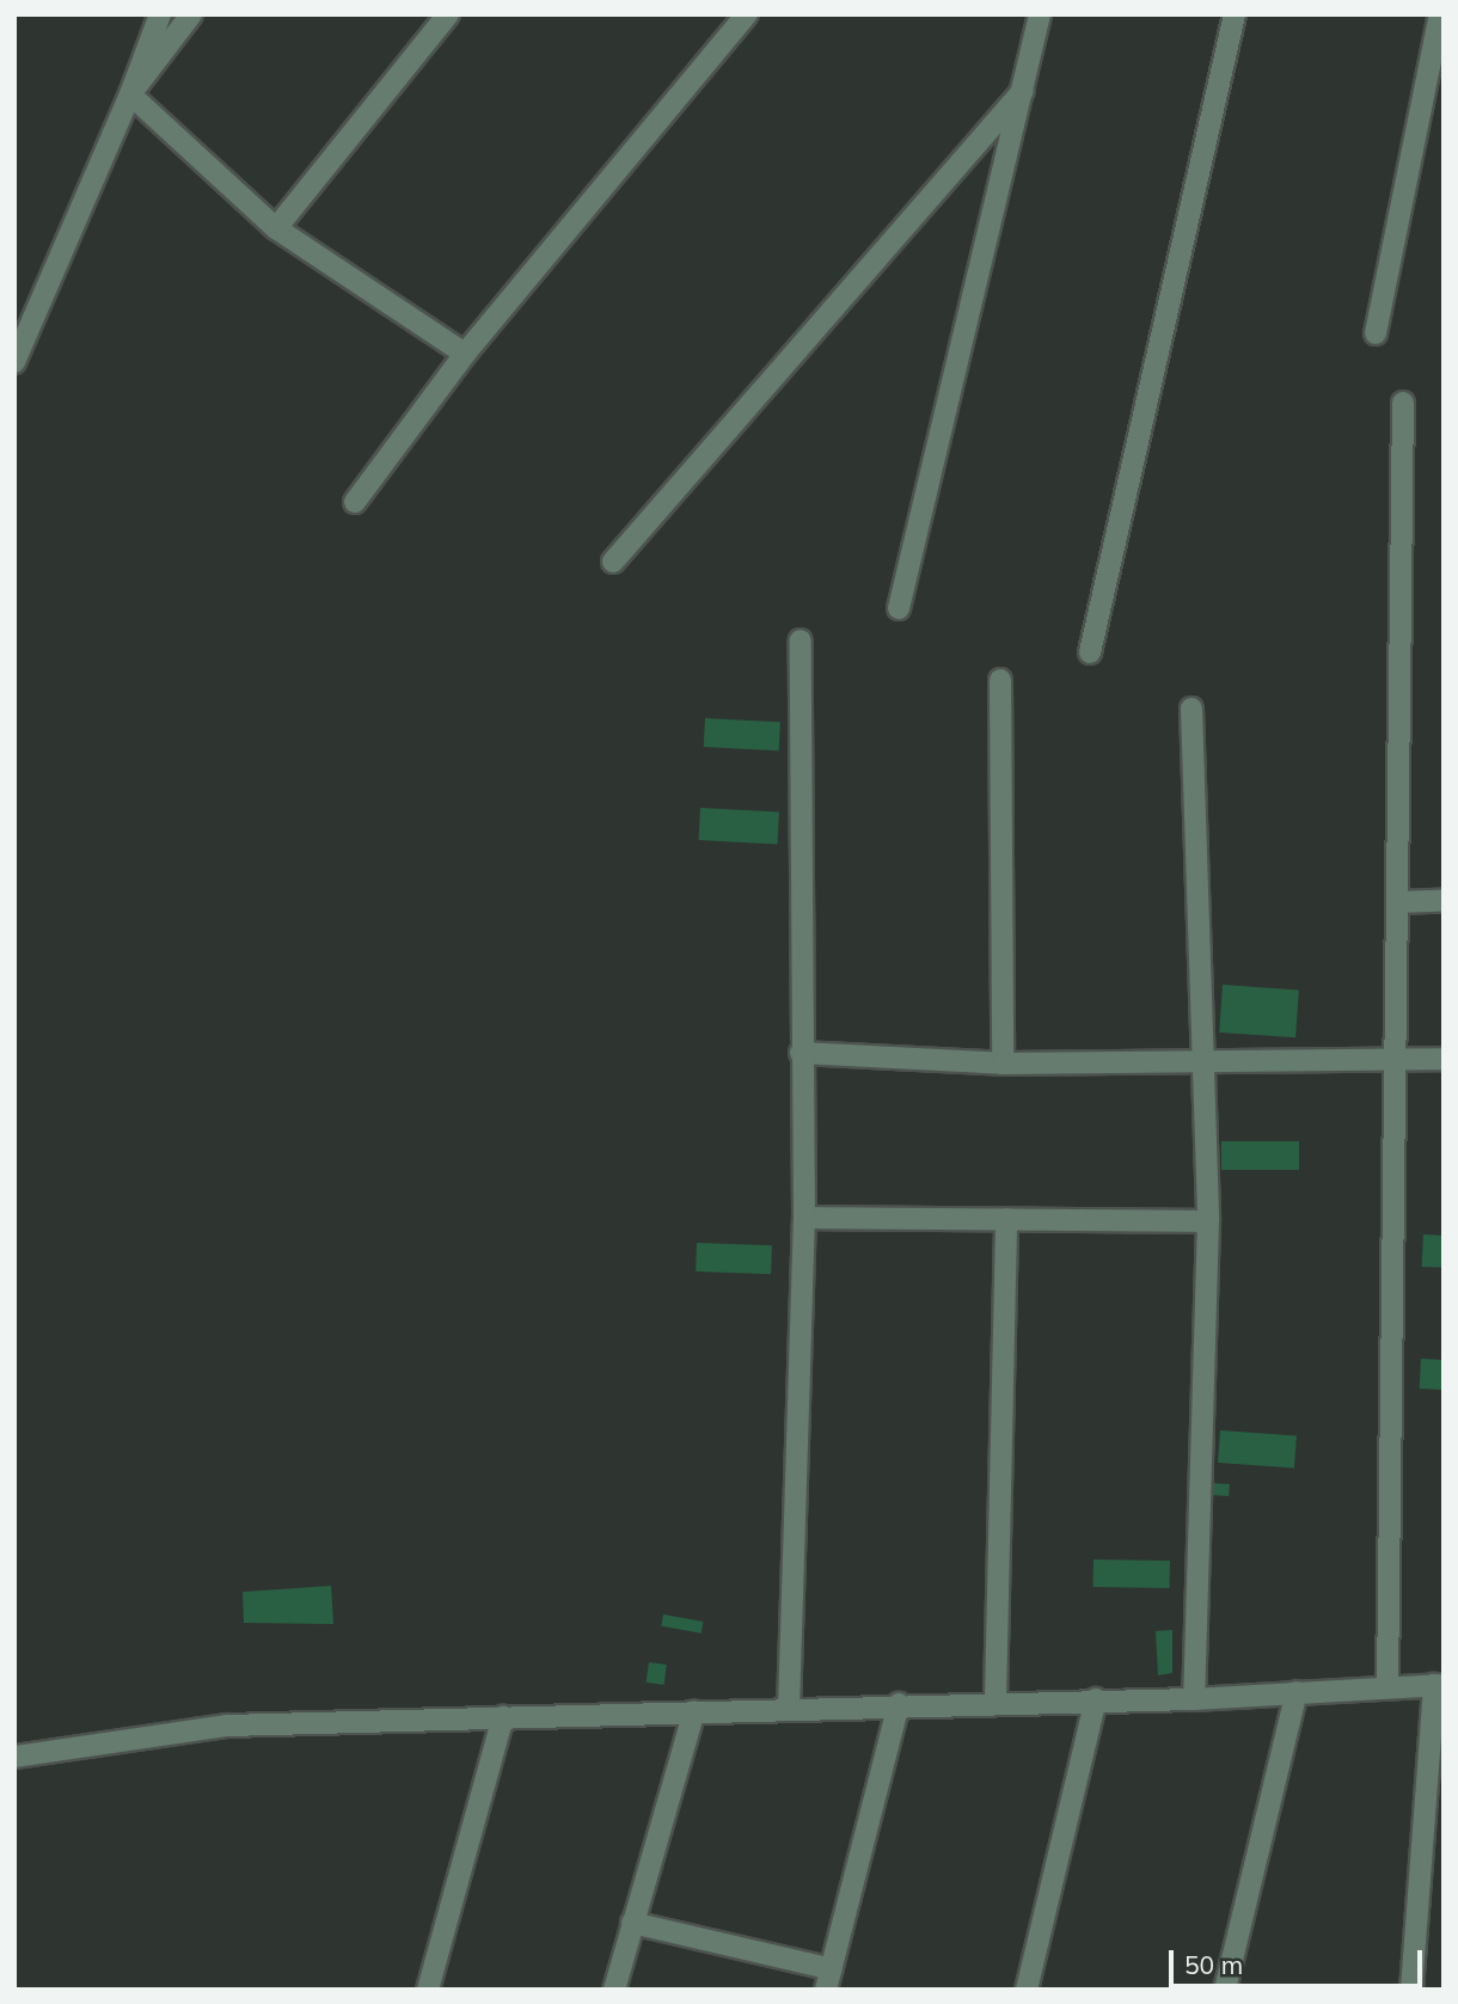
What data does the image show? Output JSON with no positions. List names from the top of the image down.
{
  "scale_bar": "50 m"
}
